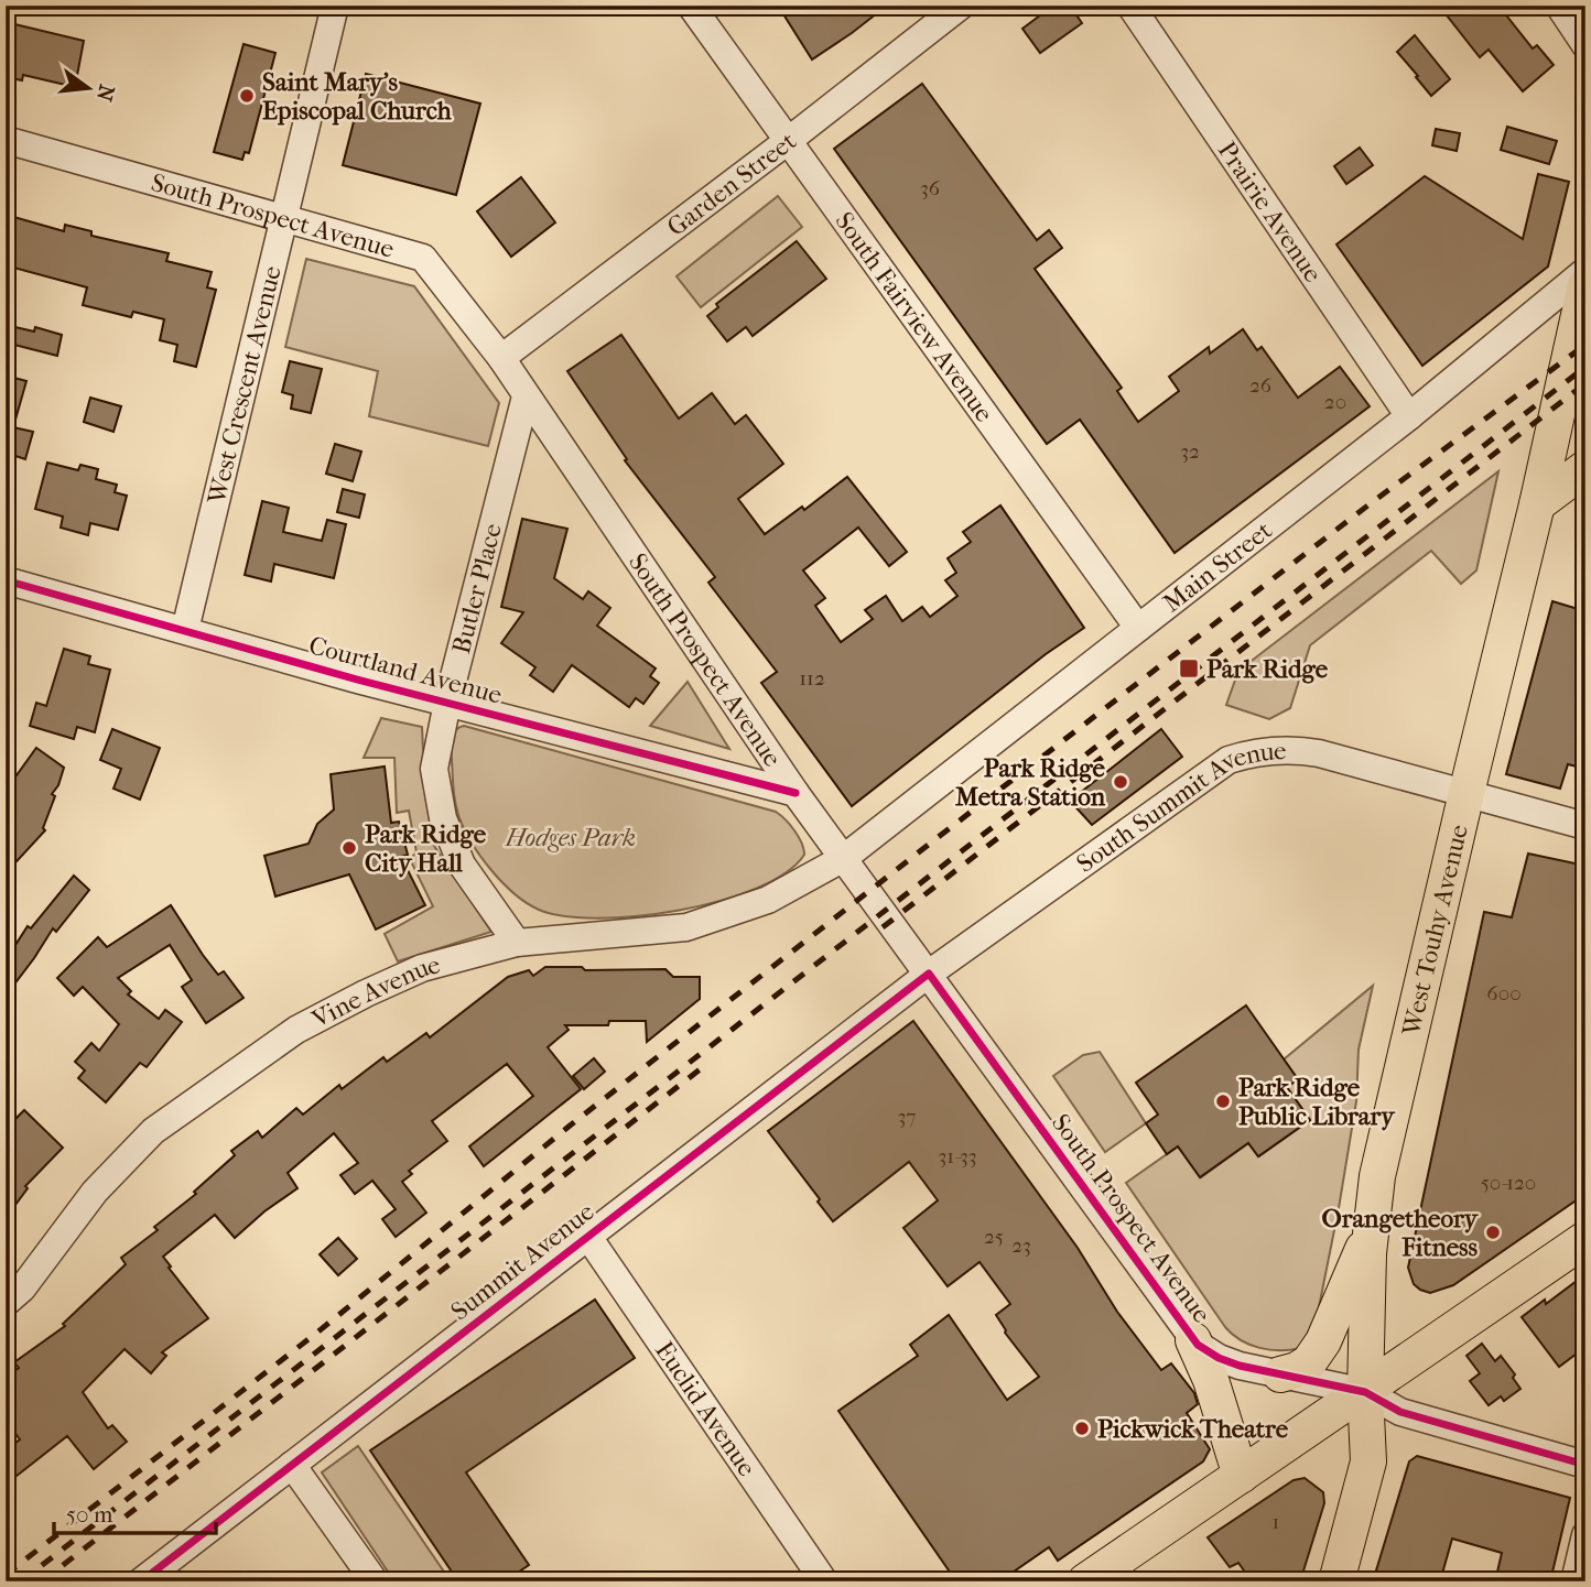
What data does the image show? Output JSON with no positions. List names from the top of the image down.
{
  "streets": {
    "main road": ["West Touhy Avenue"],
    "street": [
      "Garden Street",
      "Prairie Avenue",
      "South Prospect Avenue",
      "South Fairview Avenue",
      "West Crescent Avenue",
      "Main Street",
      "Butler Place",
      "Courtland Avenue",
      "South Summit Avenue",
      "Vine Avenue",
      "Summit Avenue",
      "Euclid Avenue"
    ]
  },
  "crossings": [
    ["Garden Street", "South Prospect Avenue"],
    ["Garden Street", "South Fairview Avenue"],
    ["Prairie Avenue", "Main Street"],
    ["South Prospect Avenue", "West Crescent Avenue"],
    ["South Prospect Avenue", "Main Street"],
    ["South Prospect Avenue", "Butler Place"],
    ["South Prospect Avenue", "Courtland Avenue"],
    ["South Prospect Avenue", "South Summit Avenue"],
    ["South Prospect Avenue", "West Touhy Avenue"],
    ["South Prospect Avenue", "Vine Avenue"],
    ["South Prospect Avenue", "Summit Avenue"],
    ["South Fairview Avenue", "Main Street"],
    ["West Crescent Avenue", "Courtland Avenue"],
    ["Main Street", "Vine Avenue"],
    ["Butler Place", "Courtland Avenue"],
    ["Butler Place", "Vine Avenue"],
    ["South Summit Avenue", "West Touhy Avenue"],
    ["South Summit Avenue", "Summit Avenue"],
    ["Summit Avenue", "Euclid Avenue"]
  ],
  "parks": ["Hodges Park"],
  "places": {
    "other": [
      "Saint Mary's Episcopal Church",
      "Park Ridge Metra Station",
      "Park Ridge City Hall",
      "Park Ridge Public Library",
      "Orangetheory Fitness",
      "Pickwick Theatre"
    ],
    "transit": ["Park Ridge"]
  },
  "house_numbers": [
    "36",
    "26",
    "20",
    "32",
    "112",
    "600",
    "37",
    "31-33",
    "50-120",
    "25",
    "23",
    "1"
  ],
  "scale_bar": "50 m",
  "north": "right"
}
